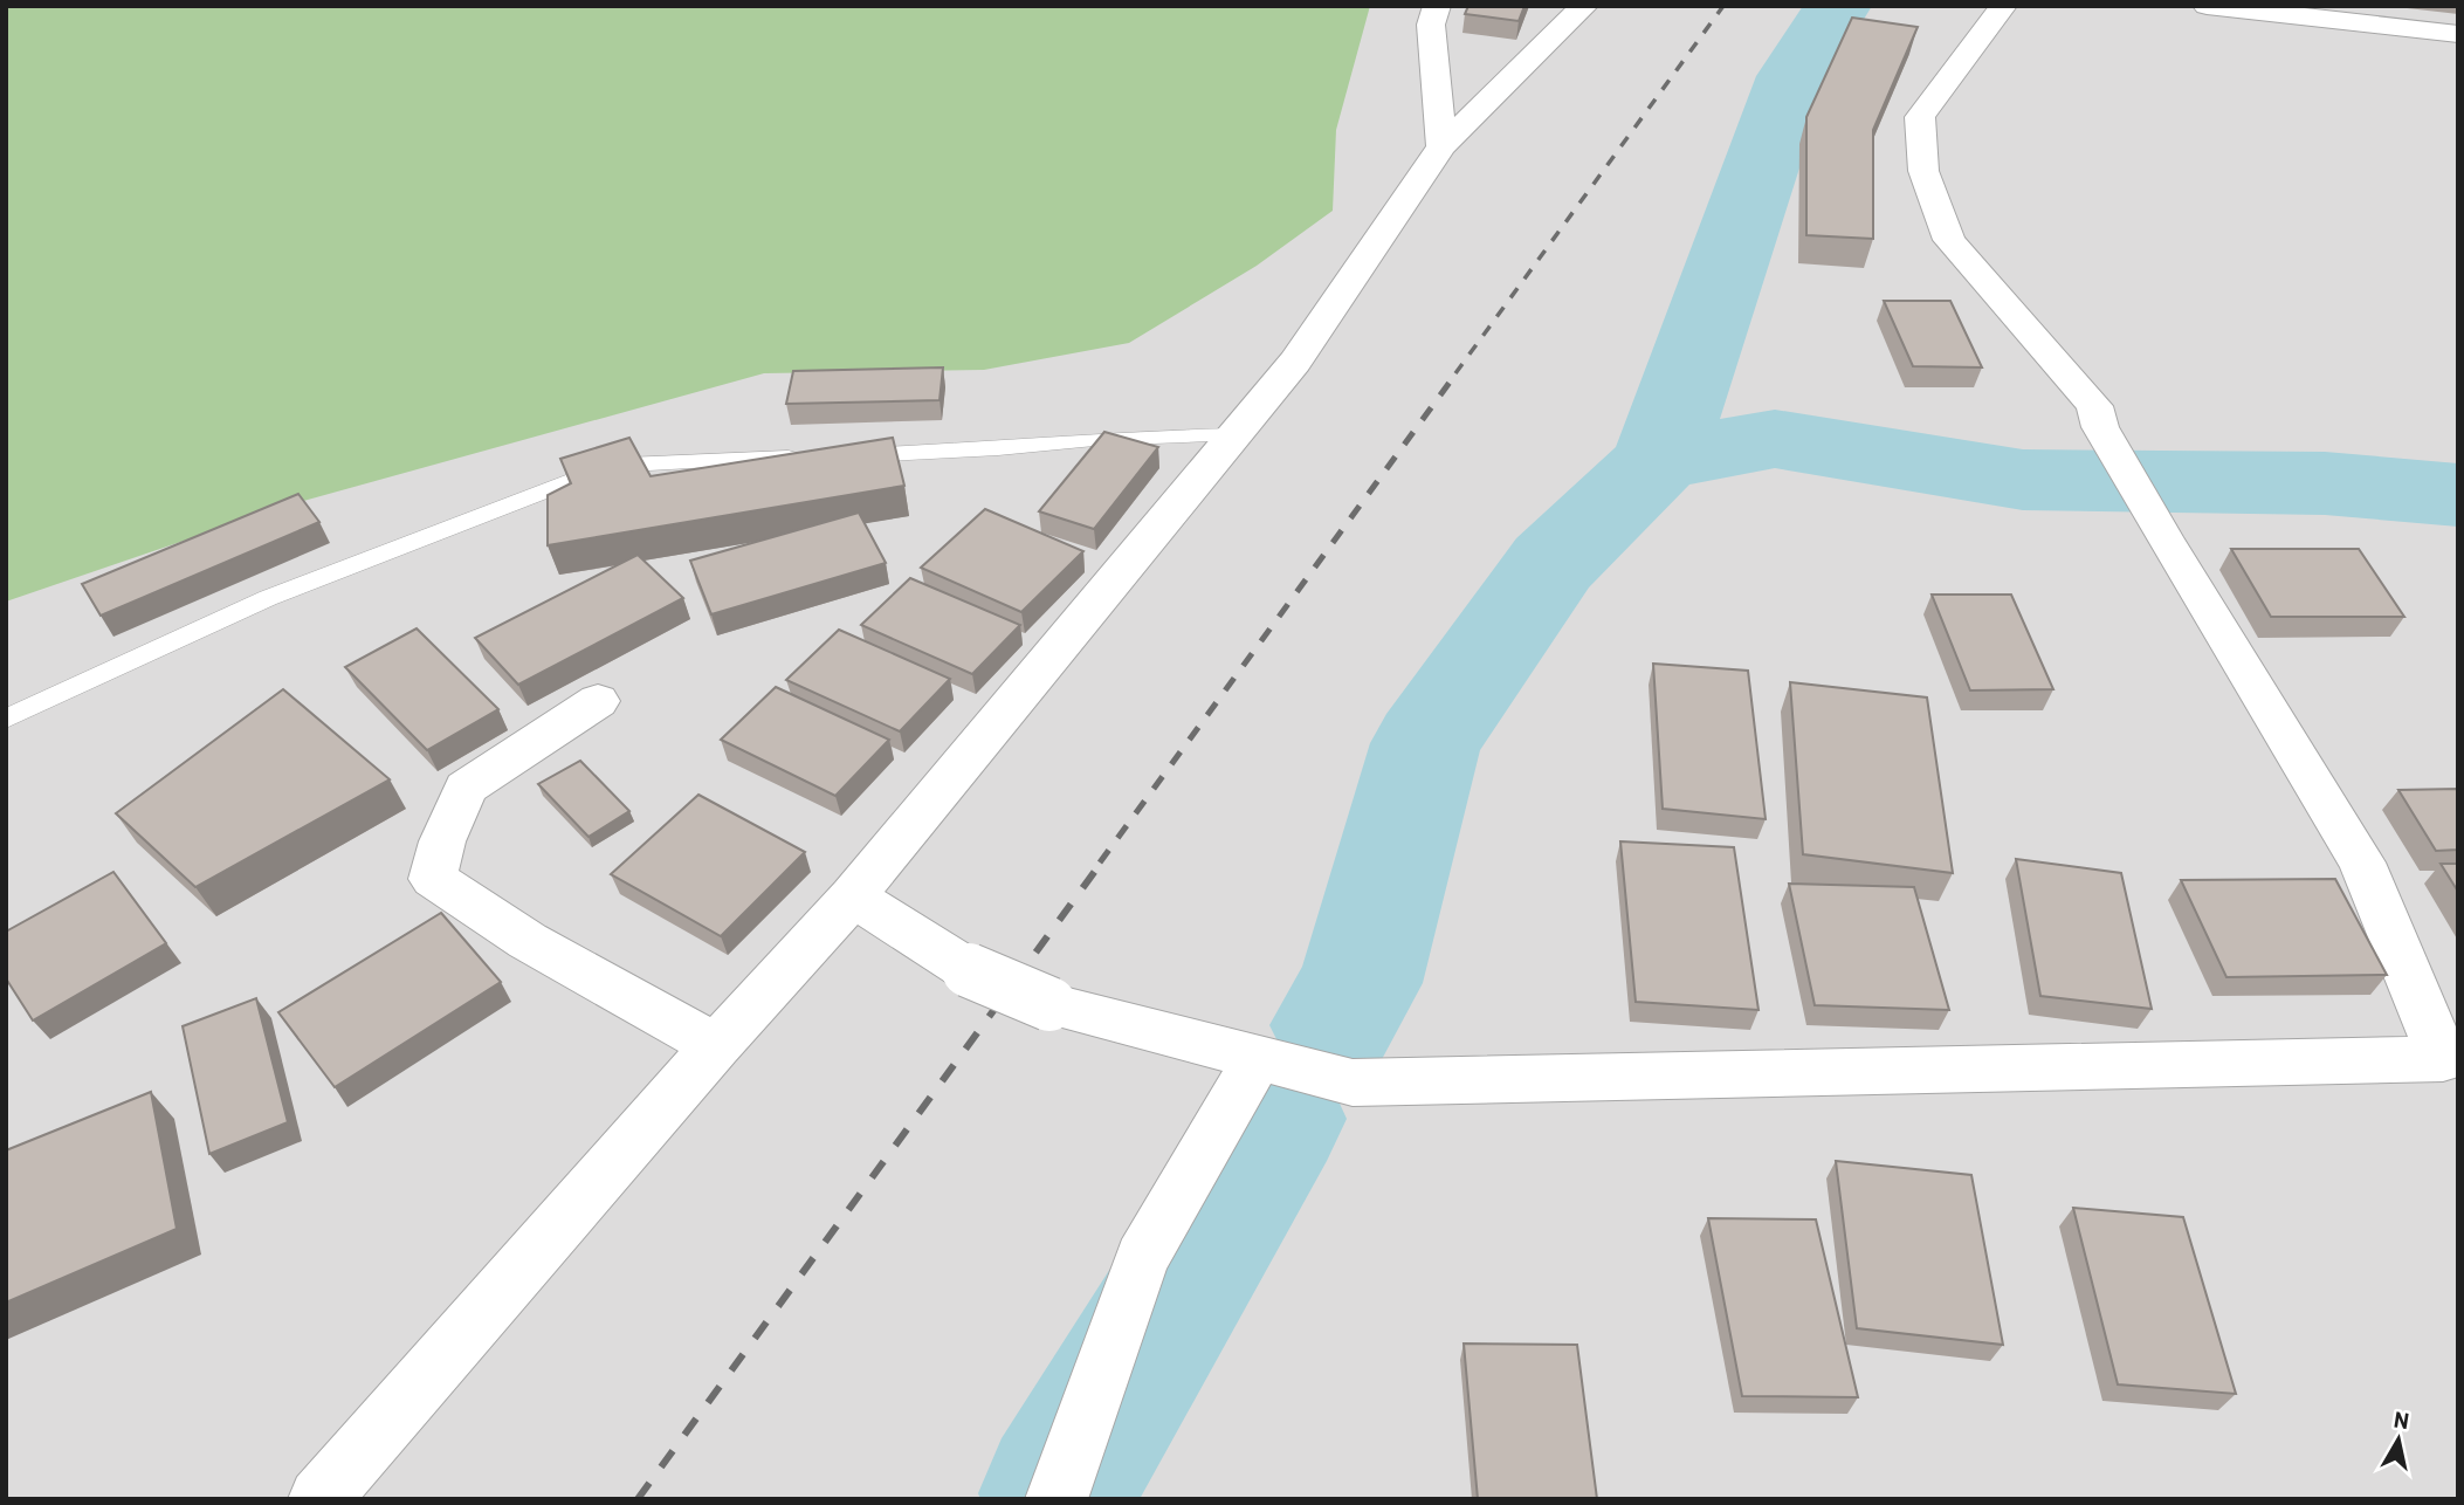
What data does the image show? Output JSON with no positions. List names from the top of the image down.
{
  "north": "top"
}
